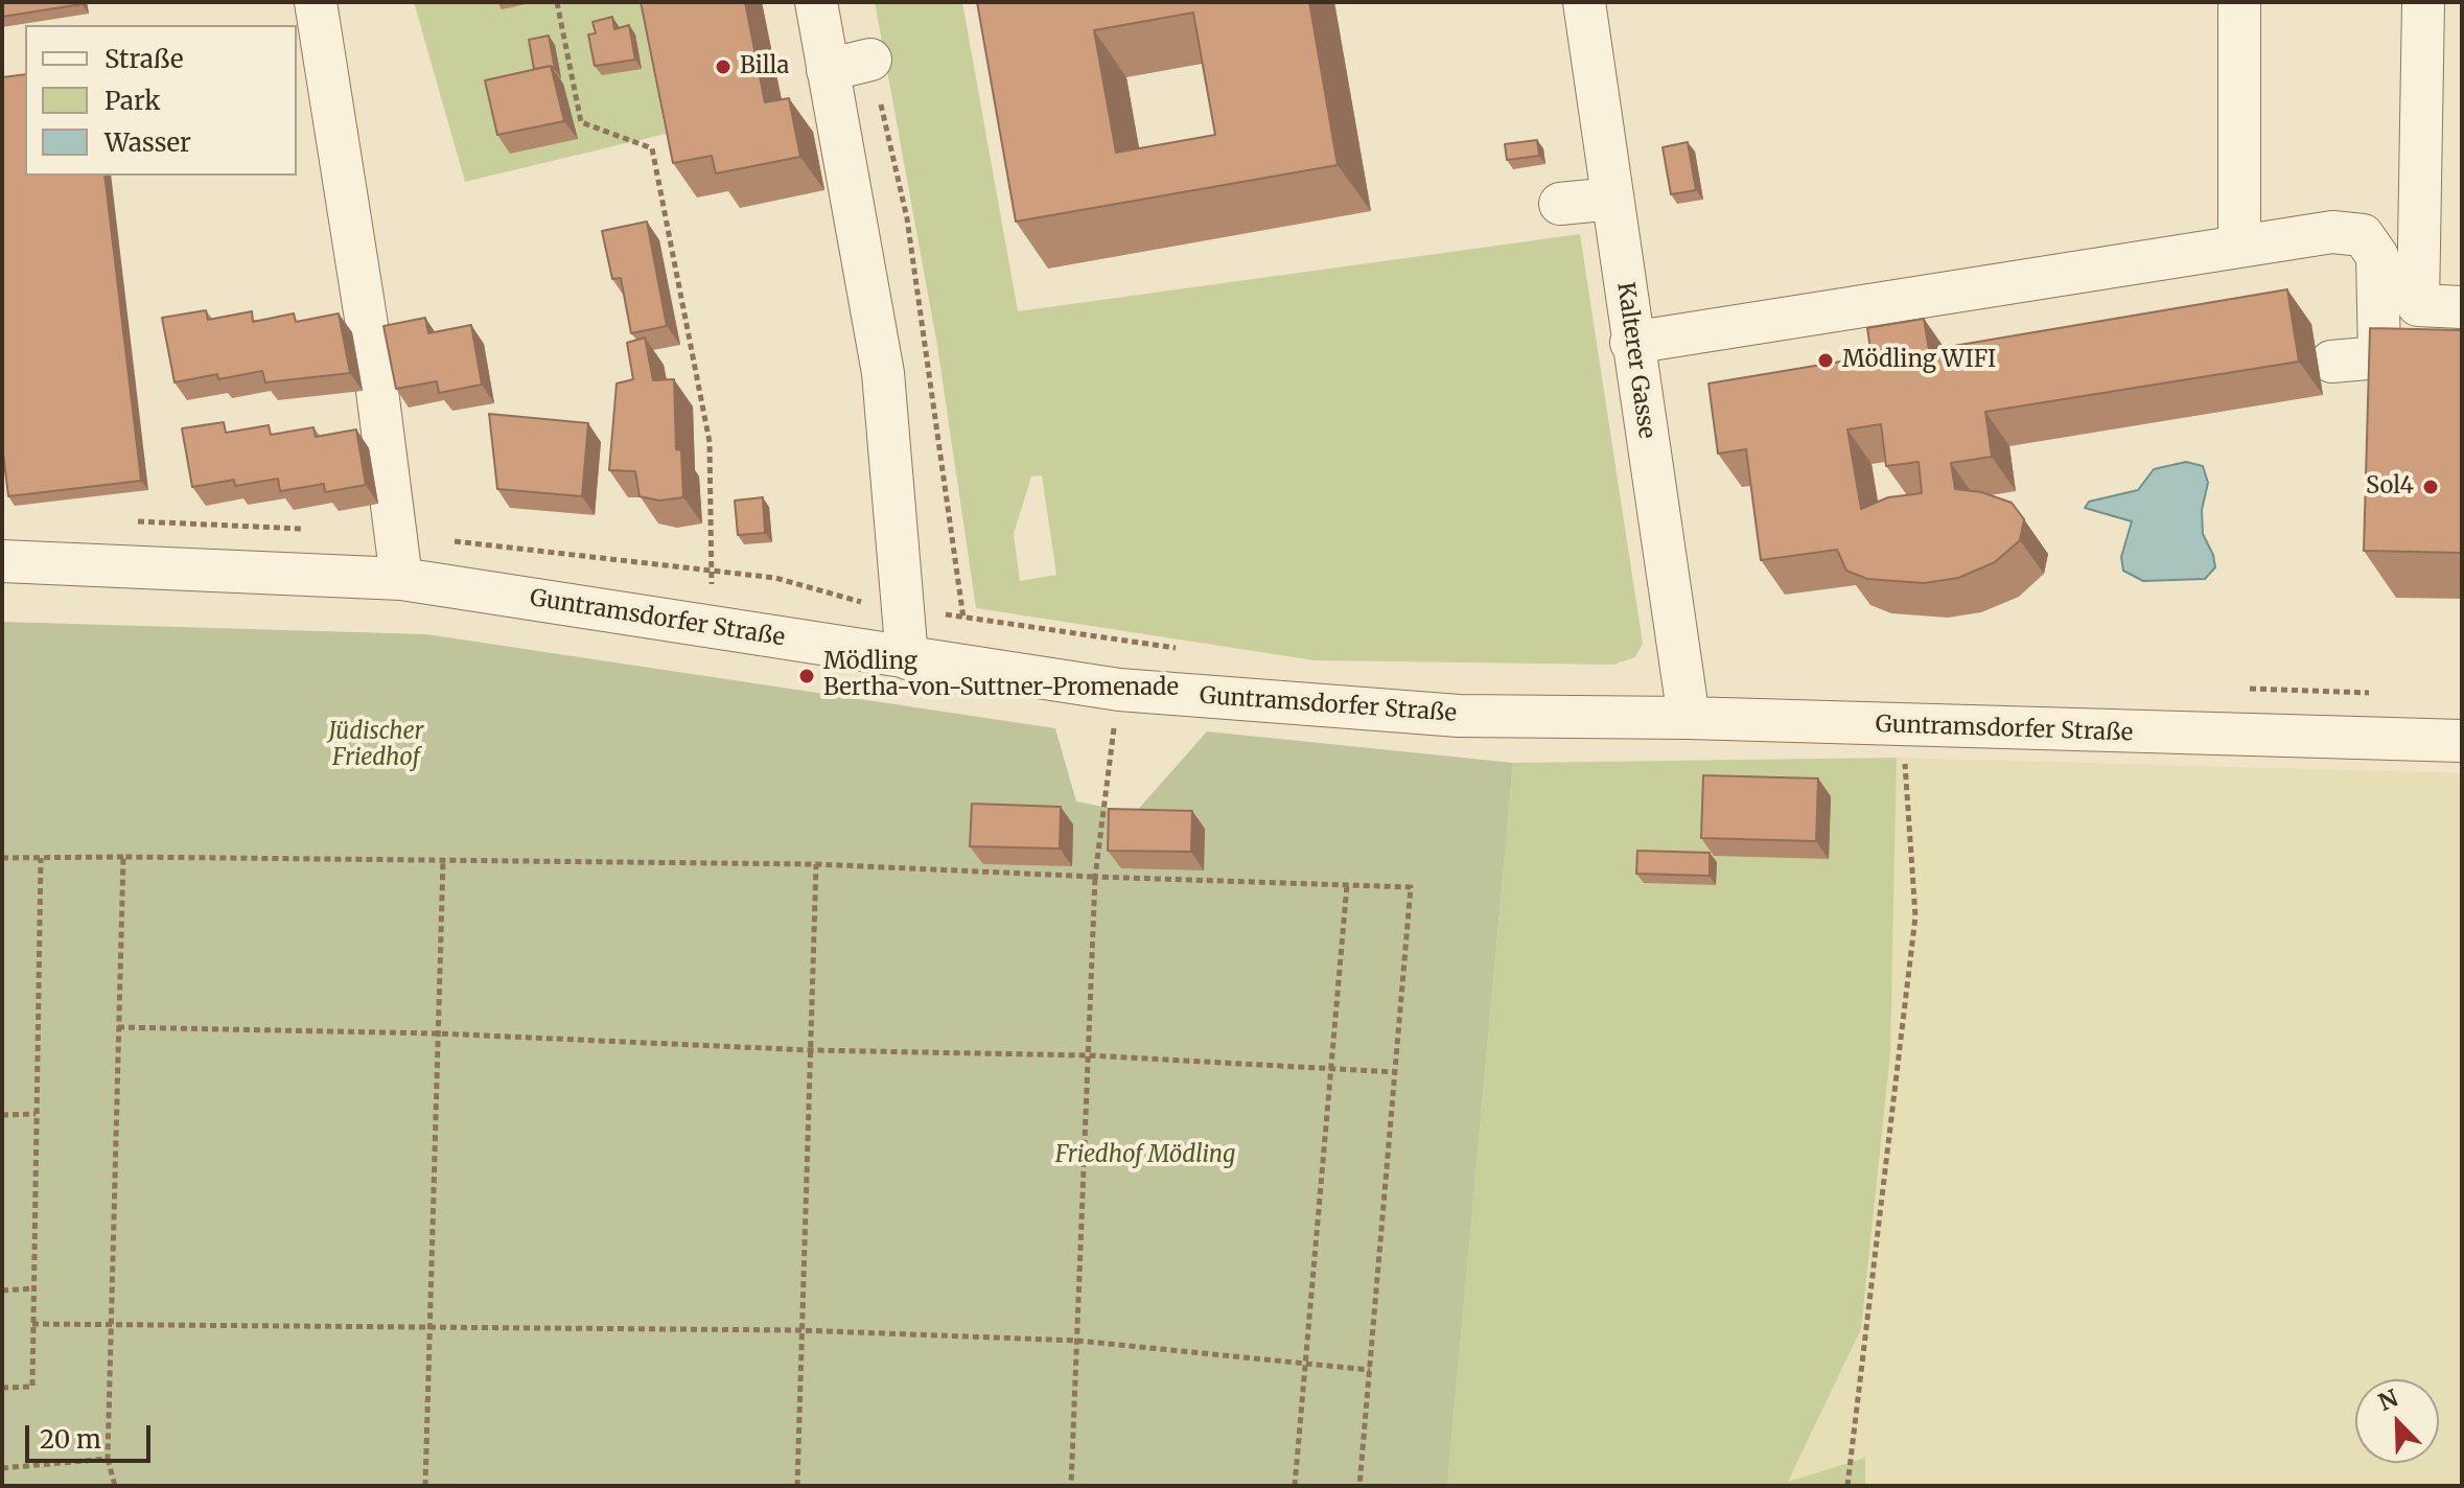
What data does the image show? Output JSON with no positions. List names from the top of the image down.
{
  "streets": {
    "street": ["Kalterer Gasse", "Guntramsdorfer Straße"]
  },
  "crossings": [
    ["Kalterer Gasse", "Guntramsdorfer Straße"]
  ],
  "parks": ["Jüdischer Friedhof", "Friedhof Mödling"],
  "places": [
    "Billa",
    "Mödling WIFI",
    "Sol4",
    "Mödling Bertha-von-Suttner-Promenade"
  ],
  "legend": ["Straße", "Park", "Wasser"],
  "scale_bar": "20 m",
  "north": "top left"
}
